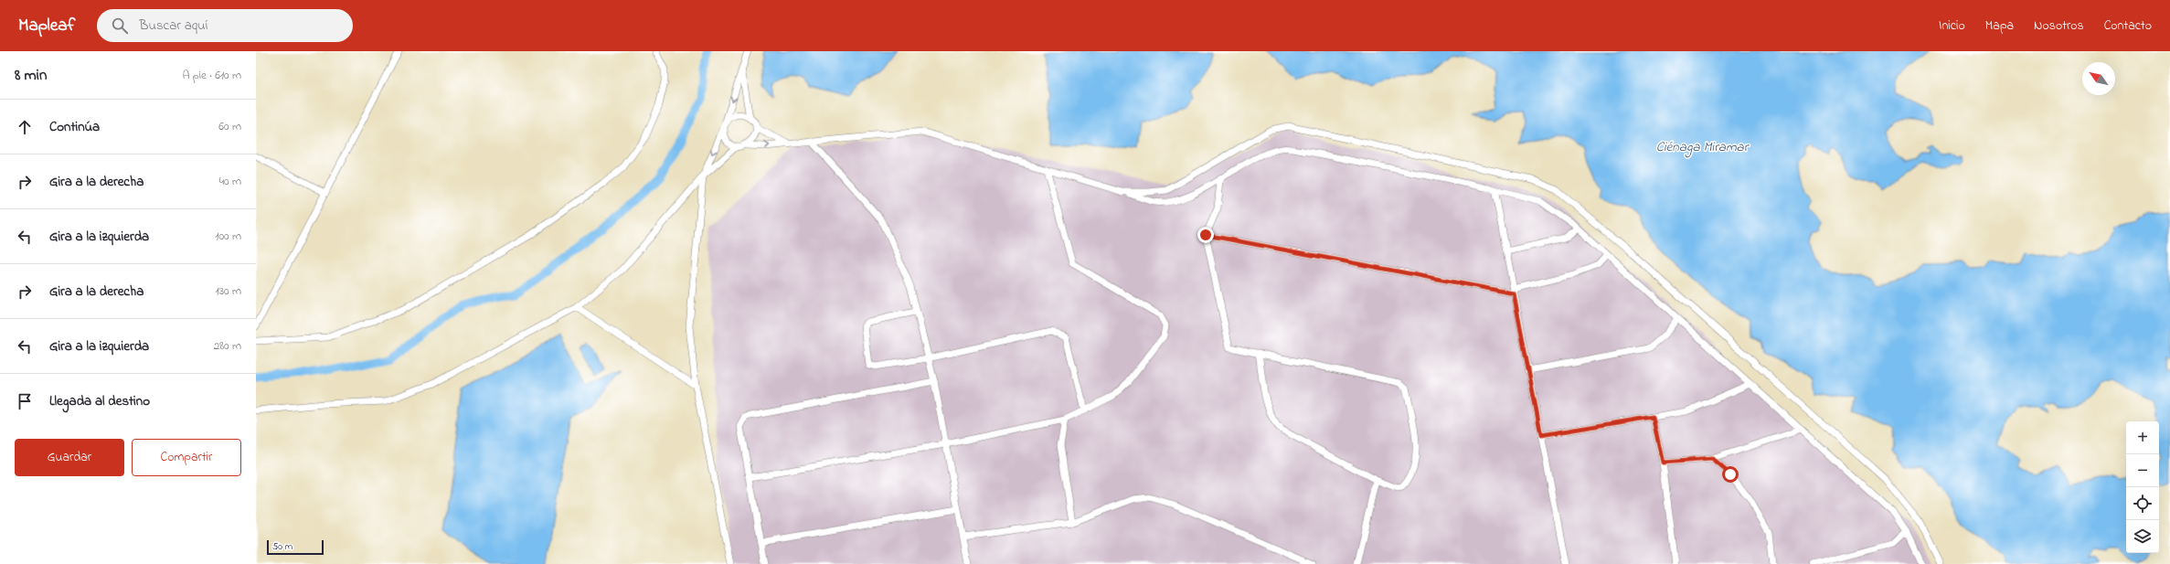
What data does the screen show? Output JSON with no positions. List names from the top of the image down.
{
  "water": ["Ciénaga Miramar"],
  "scale_bar": "50 m",
  "north": "top left",
  "page": {
    "header": "Mapleaf",
    "search": "Buscar aquí",
    "nav": [
      "Inicio",
      "Mapa",
      "Nosotros",
      "Contacto"
    ],
    "heading": ["8 min", "A pie · 610 m"],
    "list": [
      ["Continúa", "60 m"],
      ["Gira a la derecha", "40 m"],
      ["Gira a la izquierda", "100 m"],
      ["Gira a la derecha", "130 m"],
      ["Gira a la izquierda", "280 m"],
      "Llegada al destino"
    ],
    "map_buttons": ["+", "−"],
    "buttons": ["Guardar", "Compartir"],
    "scale": "50 m"
  }
}
